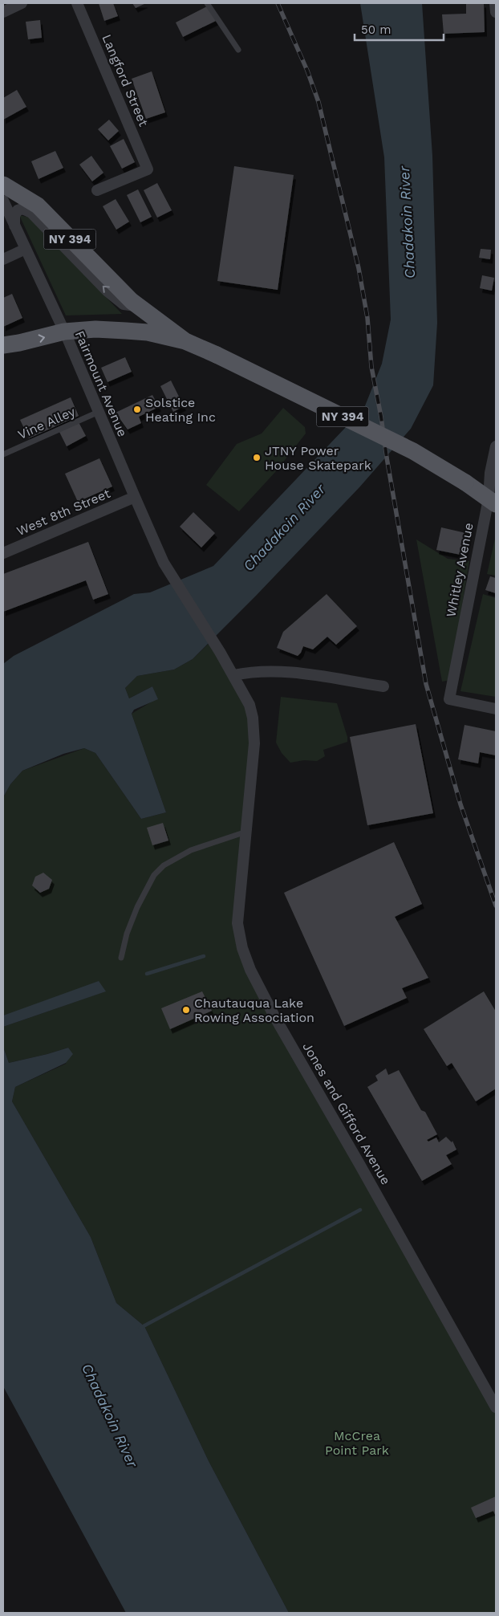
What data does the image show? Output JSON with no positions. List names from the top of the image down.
{
  "streets": {
    "main road": ["NY 394"],
    "street": [
      "Langford Street",
      "Fairmount Avenue",
      "West 8th Street",
      "Whitley Avenue",
      "Jones and Gifford Avenue"
    ],
    "lane": ["Vine Alley"]
  },
  "crossings": [
    ["NY 394", "Fairmount Avenue"],
    ["NY 394", "Whitley Avenue"],
    ["Fairmount Avenue", "Vine Alley"],
    ["Fairmount Avenue", "West 8th Street"],
    ["Fairmount Avenue", "Jones and Gifford Avenue"]
  ],
  "water": ["Chadakoin River"],
  "parks": ["McCrea Point Park"],
  "places": ["Solstice Heating Inc", "JTNY Power House Skatepark", "Chautauqua Lake Rowing Association"],
  "scale_bar": "50 m"
}
